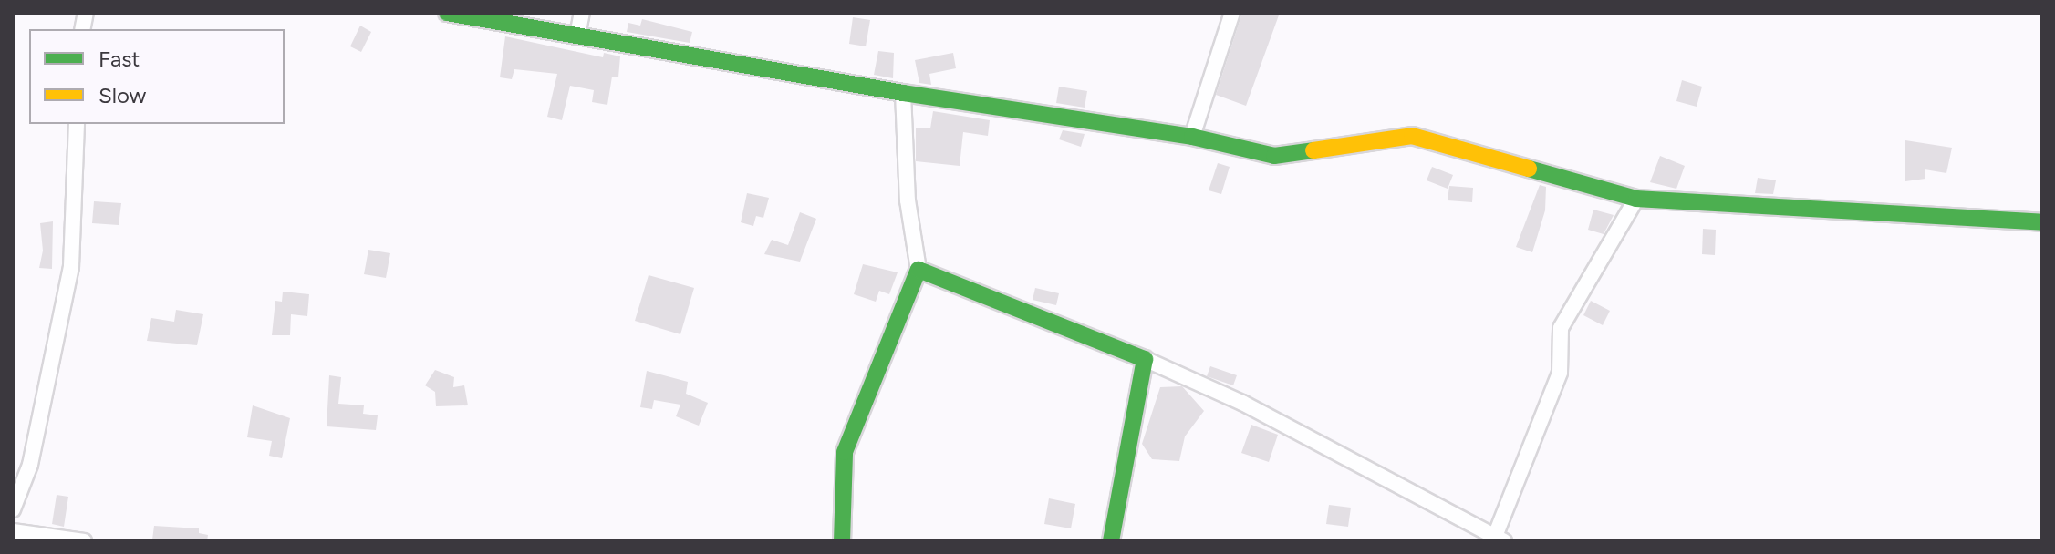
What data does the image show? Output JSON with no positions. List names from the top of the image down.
{
  "legend": ["Fast", "Slow"]
}
